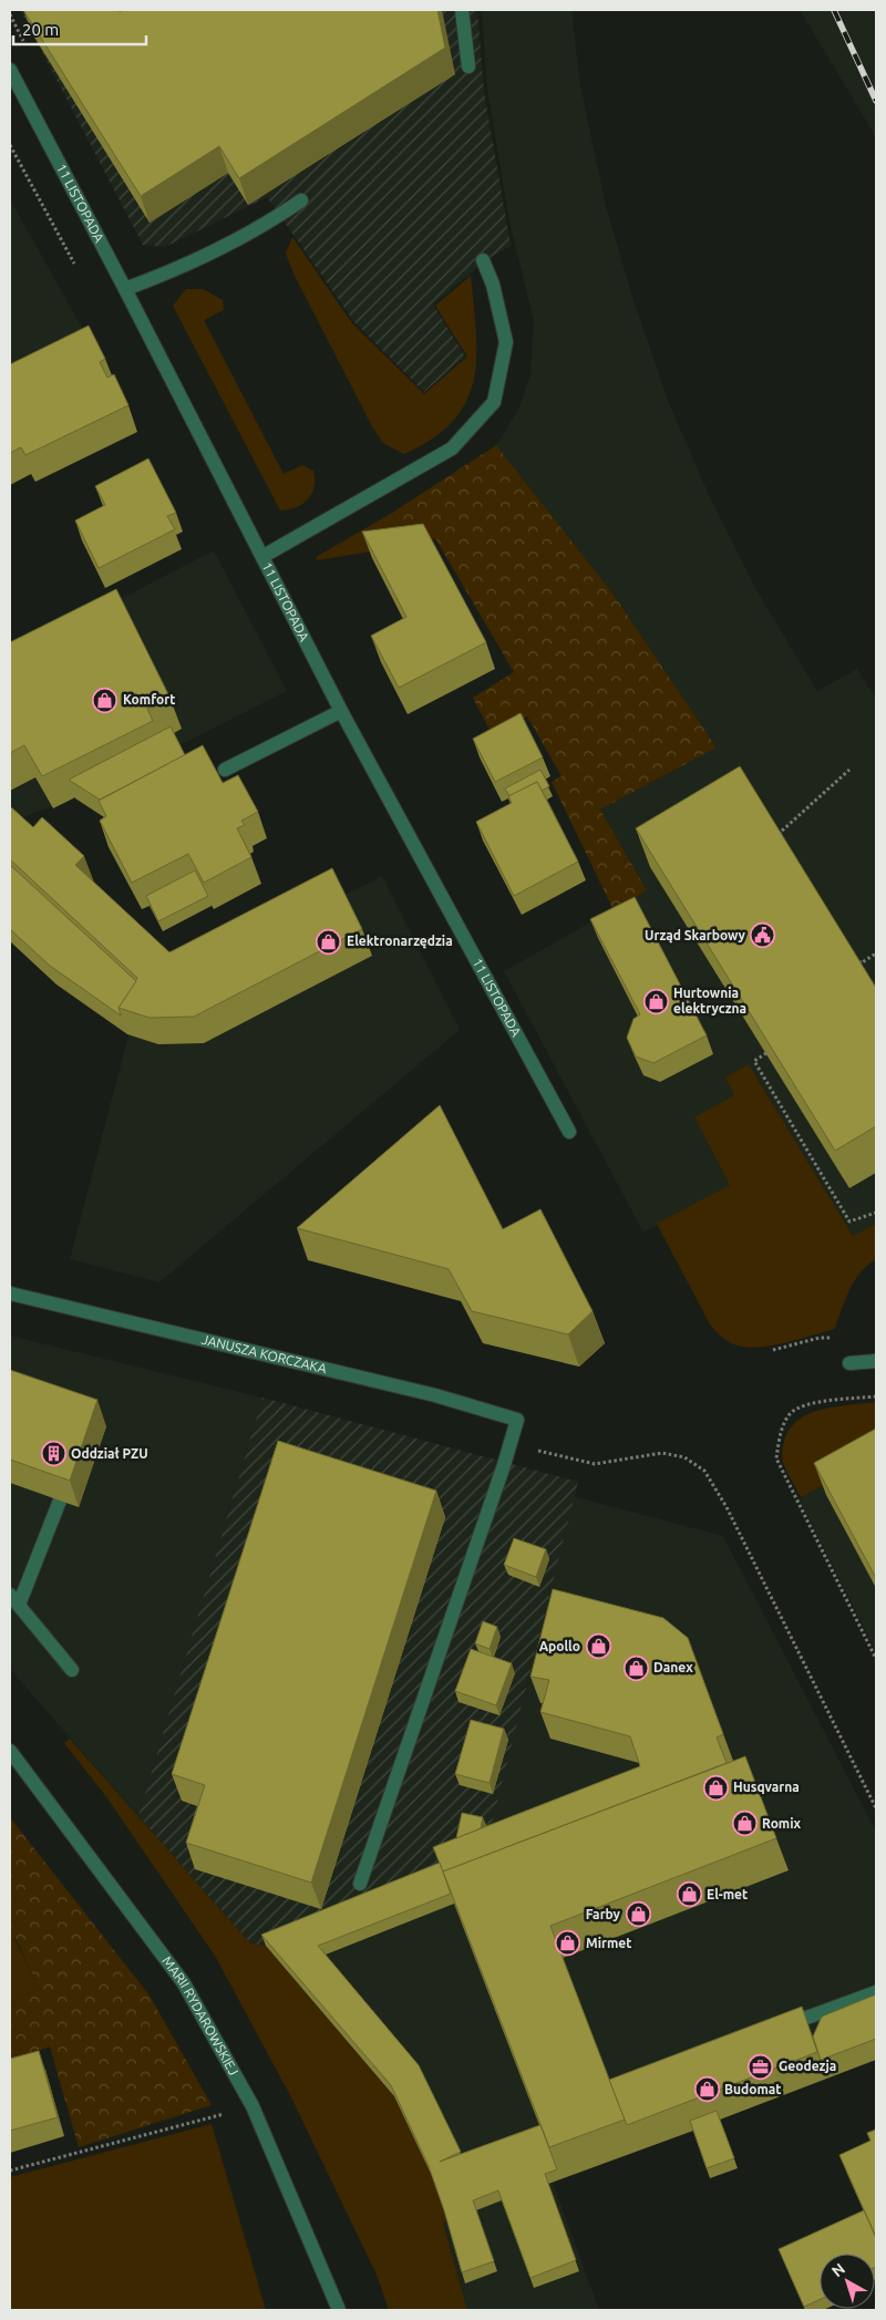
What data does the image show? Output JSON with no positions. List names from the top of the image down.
{
  "streets": {
    "street": ["11 LISTOPADA", "JANUSZA KORCZAKA", "MARII RYDAROWSKIEJ"]
  },
  "places": {
    "shop": [
      "Komfort",
      "Elektronarzędzia",
      "Hurtownia elektryczna",
      "Apollo",
      "Danex",
      "Husqvarna",
      "Romix",
      "El-met",
      "Farby",
      "Mirmet",
      "Budomat"
    ],
    "public building": ["Urząd Skarbowy"],
    "building": ["Oddział PZU"],
    "office": ["Geodezja"]
  },
  "scale_bar": "20 m",
  "north": "top left"
}
